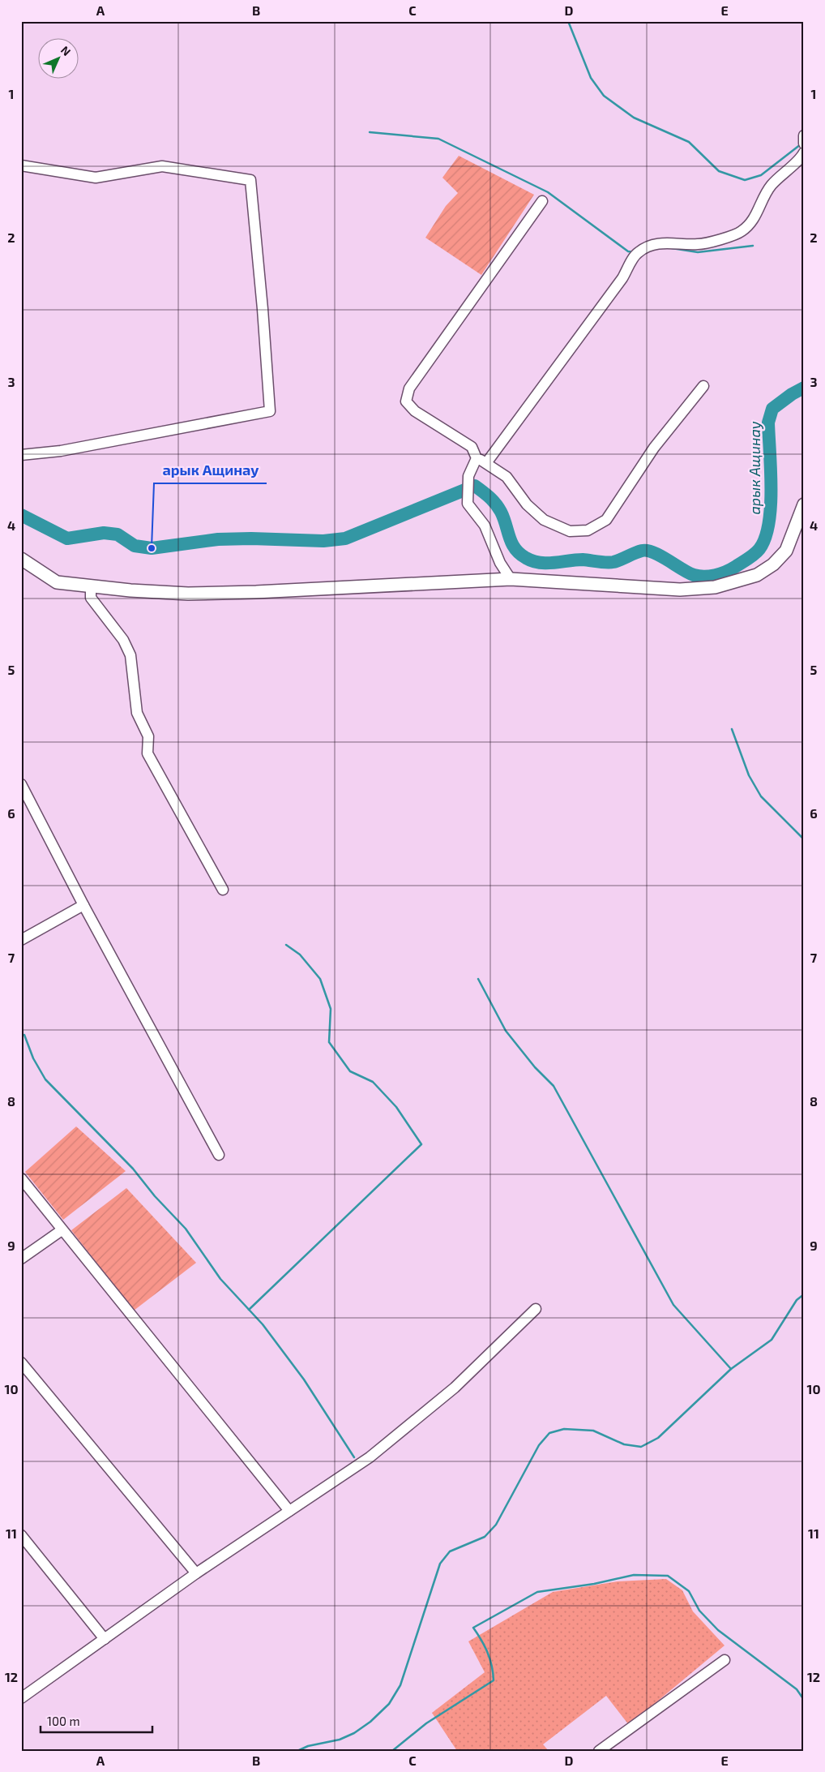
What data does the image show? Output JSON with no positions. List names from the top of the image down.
{
  "water": ["арык Ащинау"],
  "places": ["арык Ащинау"],
  "scale_bar": "100 m",
  "north": "top right",
  "grid": {
    "columns": [
      "A",
      "B",
      "C",
      "D",
      "E"
    ],
    "rows": [
      "1",
      "2",
      "3",
      "4",
      "5",
      "6",
      "7",
      "8",
      "9",
      "10",
      "11",
      "12"
    ]
  }
}
